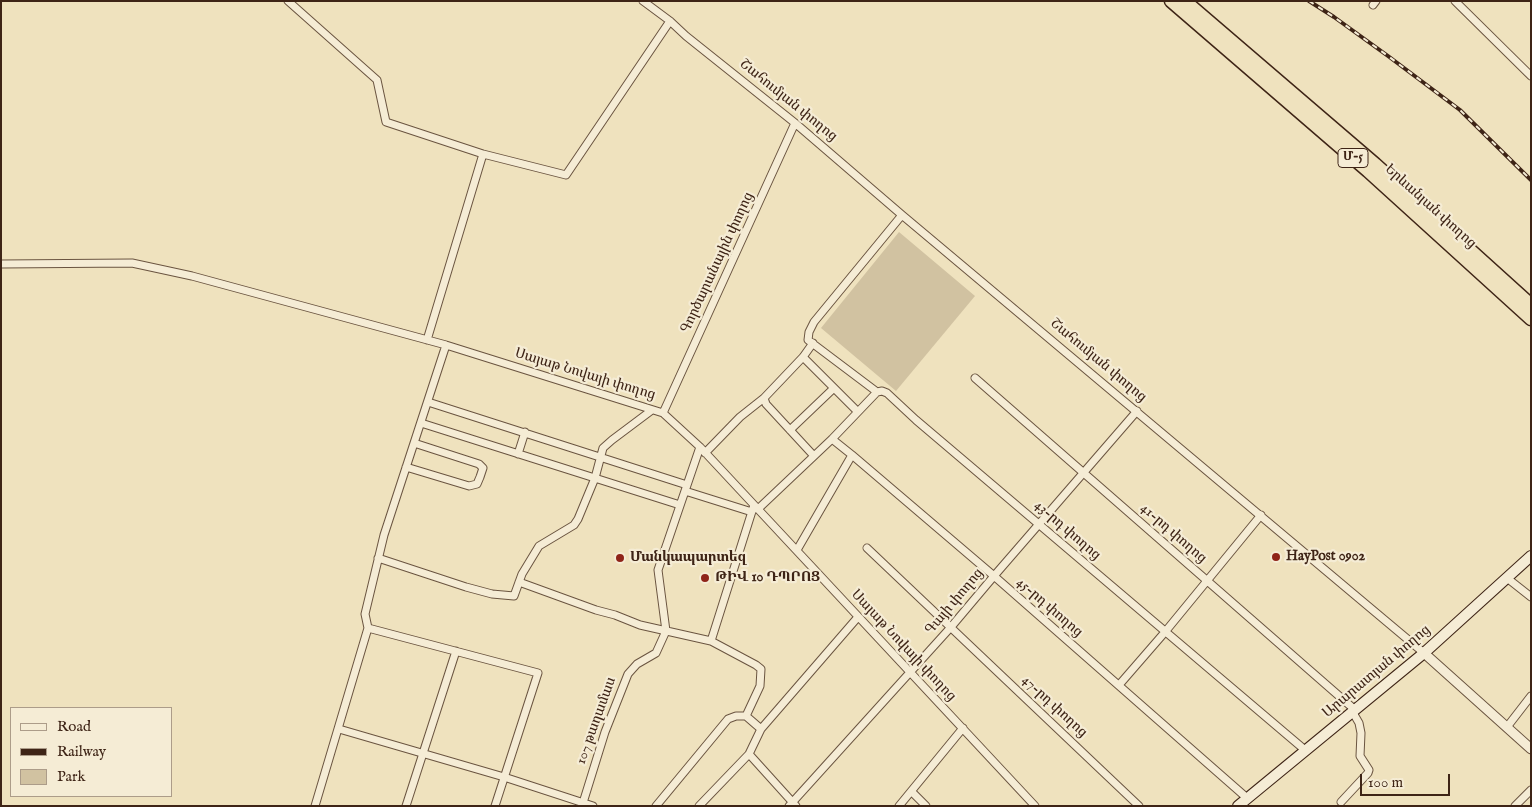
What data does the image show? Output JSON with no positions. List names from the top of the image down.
{
  "streets": {
    "highway": ["Մ-5", "Երևանյան փողոց"],
    "main road": ["Արարատյան փողոց"],
    "street": [
      "Շահումյան փողոց",
      "Գործարանային փողոց",
      "Սայաթ Նովայի փողոց",
      "43-րդ փողոց",
      "41-րդ փողոց",
      "Գայի փողոց",
      "45-րդ փողոց",
      "47-րդ փողոց",
      "107 թաղամաս"
    ]
  },
  "crossings": [
    ["Շահումյան փողոց", "Գործարանային փողոց"],
    ["Շահումյան փողոց", "Գայի փողոց"],
    ["Շահումյան փողոց", "Արարատյան փողոց"],
    ["Գործարանային փողոց", "Սայաթ Նովայի փողոց"],
    ["Սայաթ Նովայի փողոց", "Գայի փողոց"],
    ["43-րդ փողոց", "Գայի փողոց"],
    ["43-րդ փողոց", "Արարատյան փողոց"],
    ["41-րդ փողոց", "Գայի փողոց"],
    ["41-րդ փողոց", "Արարատյան փողոց"],
    ["Գայի փողոց", "45-րդ փողոց"],
    ["Գայի փողոց", "47-րդ փողոց"],
    ["45-րդ փողոց", "Արարատյան փողոց"]
  ],
  "places": ["HayPost 0902", "Մանկապարտեզ", "ԹԻՎ 10 ԴՊՐՈՑ"],
  "legend": ["Road", "Railway", "Park"],
  "scale_bar": "100 m"
}
